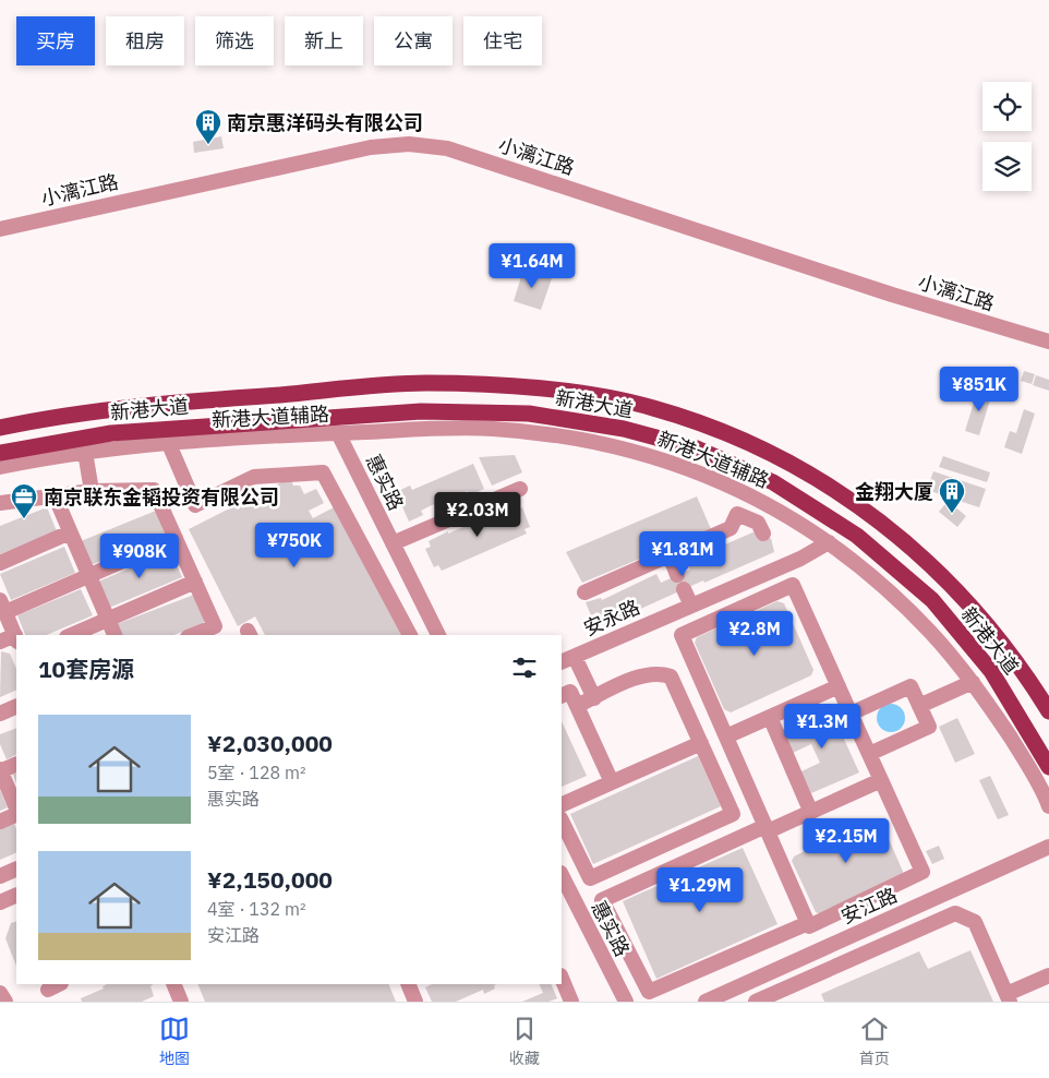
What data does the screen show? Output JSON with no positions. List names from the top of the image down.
{
  "streets": {
    "main road": ["新港大道"],
    "street": [
      "小漓江路",
      "新港大道辅路",
      "惠实路",
      "安永路",
      "安江路"
    ]
  },
  "crossings": [
    ["新港大道辅路", "惠实路"],
    ["新港大道辅路", "安永路"]
  ],
  "places": {
    "building": ["南京惠洋码头有限公司", "金翔大厦"],
    "office": ["南京联东金韬投资有限公司"]
  },
  "page": {
    "chip": [
      "买房",
      "租房",
      "筛选",
      "新上",
      "公寓",
      "住宅"
    ],
    "price": [
      "¥1.64M",
      "¥851K",
      "¥2.03M",
      "¥750K",
      "¥1.81M",
      "¥908K",
      "¥2.8M",
      "¥1.3M",
      "¥2.15M",
      "¥1.29M"
    ],
    "heading": "10套房源",
    "list": [
      {
        "name": "¥2,030,000",
        "note": "5室 · 128 m² · 惠实路"
      },
      {
        "name": "¥2,150,000",
        "note": "4室 · 132 m² · 安江路"
      }
    ],
    "tabs": ["地图", "收藏", "首页"]
  }
}
